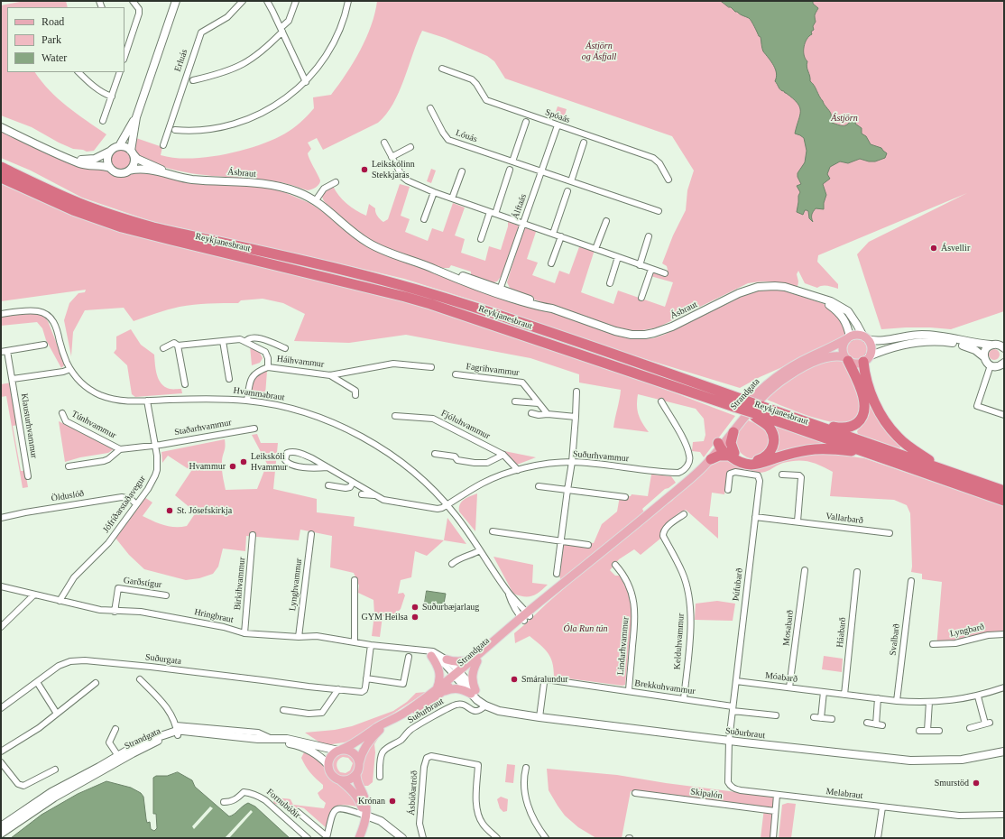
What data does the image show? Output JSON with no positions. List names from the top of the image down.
{
  "streets": {
    "highway": ["Reykjanesbraut"],
    "main road": ["Strandgata"],
    "street": [
      "Erluás",
      "Spóaás",
      "Lóuás",
      "Ásbraut",
      "Álftaás",
      "Háihvammur",
      "Fagrihvammur",
      "Hvammabraut",
      "Túnhvammur",
      "Fjóluhvammur",
      "Klausturhvammur",
      "Staðarhvammur",
      "Suðurhvammur",
      "Ölduslóð",
      "Jófríðarstaðavegur",
      "Vallarbarð",
      "Garðstígur",
      "Birkihvammur",
      "Lynghvammur",
      "Þúfubarð",
      "Hringbraut",
      "Mosabarð",
      "Lyngbarð",
      "Háabarð",
      "Svalbarð",
      "Kelduhvammur",
      "Lindarhvammur",
      "Suðurgata",
      "Móabarð",
      "Brekkuhvammur",
      "Suðurbraut",
      "Ásbúðartröð",
      "Skipalón",
      "Melabraut",
      "Fornubúðir"
    ]
  },
  "crossings": [
    ["Spóaás", "Álftaás"],
    ["Lóuás", "Álftaás"],
    ["Ásbraut", "Álftaás"],
    ["Ásbraut", "Strandgata"],
    ["Háihvammur", "Hvammabraut"],
    ["Hvammabraut", "Strandgata"],
    ["Hvammabraut", "Suðurhvammur"],
    ["Hvammabraut", "Jófríðarstaðavegur"],
    ["Strandgata", "Hringbraut"],
    ["Túnhvammur", "Staðarhvammur"],
    ["Túnhvammur", "Jófríðarstaðavegur"],
    ["Fjóluhvammur", "Suðurhvammur"],
    ["Staðarhvammur", "Jófríðarstaðavegur"],
    ["Ölduslóð", "Jófríðarstaðavegur"],
    ["Jófríðarstaðavegur", "Hringbraut"],
    ["Vallarbarð", "Þúfubarð"],
    ["Garðstígur", "Hringbraut"],
    ["Birkihvammur", "Hringbraut"],
    ["Lynghvammur", "Hringbraut"],
    ["Þúfubarð", "Móabarð"],
    ["Þúfubarð", "Brekkuhvammur"],
    ["Þúfubarð", "Suðurbraut"],
    ["Þúfubarð", "Melabraut"],
    ["Hringbraut", "Suðurgata"],
    ["Mosabarð", "Móabarð"],
    ["Háabarð", "Móabarð"],
    ["Svalbarð", "Móabarð"],
    ["Kelduhvammur", "Brekkuhvammur"],
    ["Lindarhvammur", "Brekkuhvammur"],
    ["Brekkuhvammur", "Suðurbraut"],
    ["Suðurbraut", "Melabraut"]
  ],
  "parks": ["Ástjörn og Ásfjall", "Ástjörn", "Óla Run tún"],
  "places": [
    "Leikskólinn Stekkjarás",
    "Ásvellir",
    "Leikskóli Hvammur",
    "Hvammur",
    "St. Jósefskirkja",
    "Suðurbæjarlaug",
    "GYM Heilsa",
    "Smáralundur",
    "Smurstöd",
    "Krónan"
  ],
  "legend": ["Road", "Park", "Water"]
}
